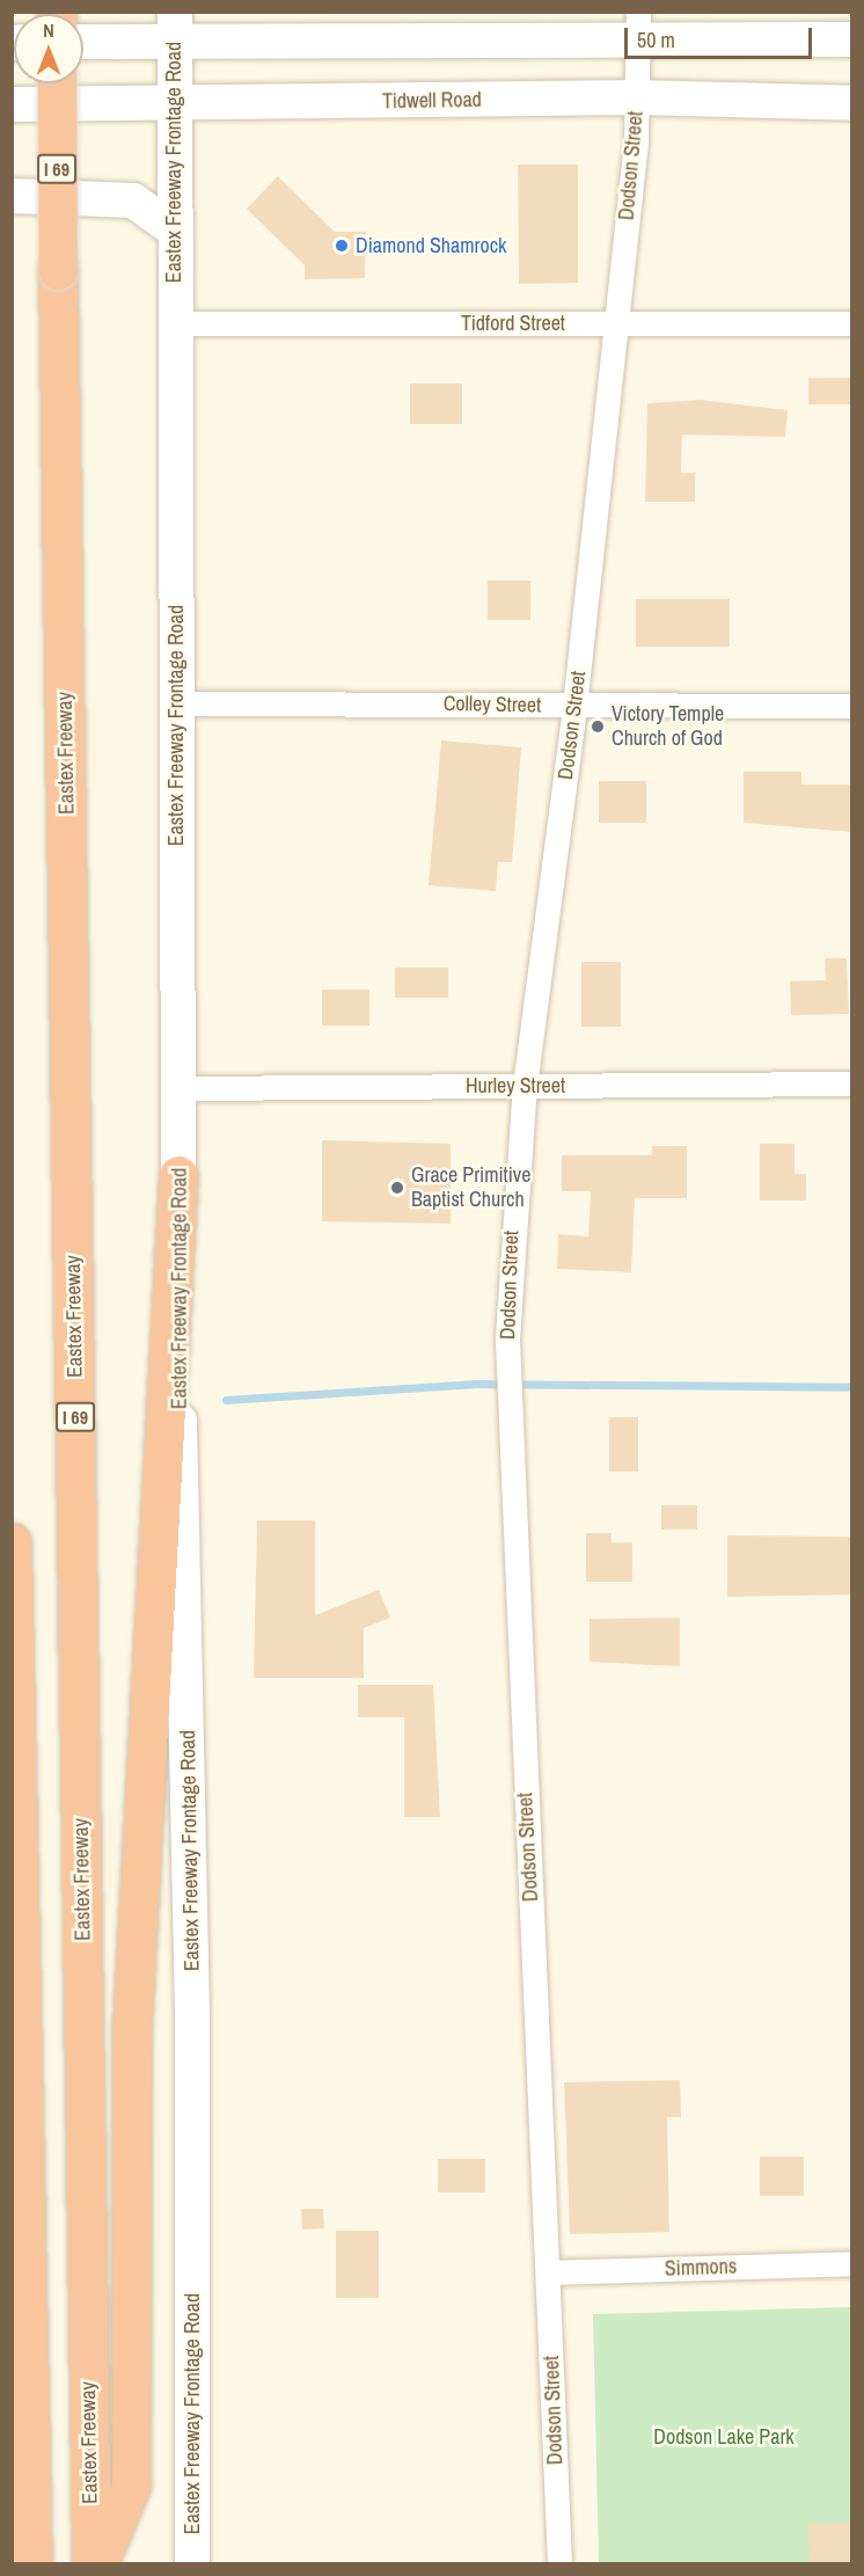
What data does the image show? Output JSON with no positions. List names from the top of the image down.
{
  "streets": {
    "highway": ["I 69", "Eastex Freeway"],
    "main road": ["Tidwell Road", "Eastex Freeway Frontage Road"],
    "street": [
      "Dodson Street",
      "Tidford Street",
      "Colley Street",
      "Hurley Street",
      "Simmons"
    ]
  },
  "crossings": [
    ["Tidwell Road", "Eastex Freeway Frontage Road"],
    ["Tidwell Road", "Dodson Street"],
    ["Eastex Freeway Frontage Road", "Tidford Street"],
    ["Eastex Freeway Frontage Road", "Colley Street"],
    ["Eastex Freeway Frontage Road", "Hurley Street"],
    ["Dodson Street", "Tidford Street"],
    ["Dodson Street", "Colley Street"],
    ["Dodson Street", "Hurley Street"],
    ["Dodson Street", "Simmons"]
  ],
  "parks": ["Dodson Lake Park"],
  "places": ["Diamond Shamrock", "Victory Temple Church of God", "Grace Primitive Baptist Church"],
  "scale_bar": "50 m",
  "north": "top"
}
